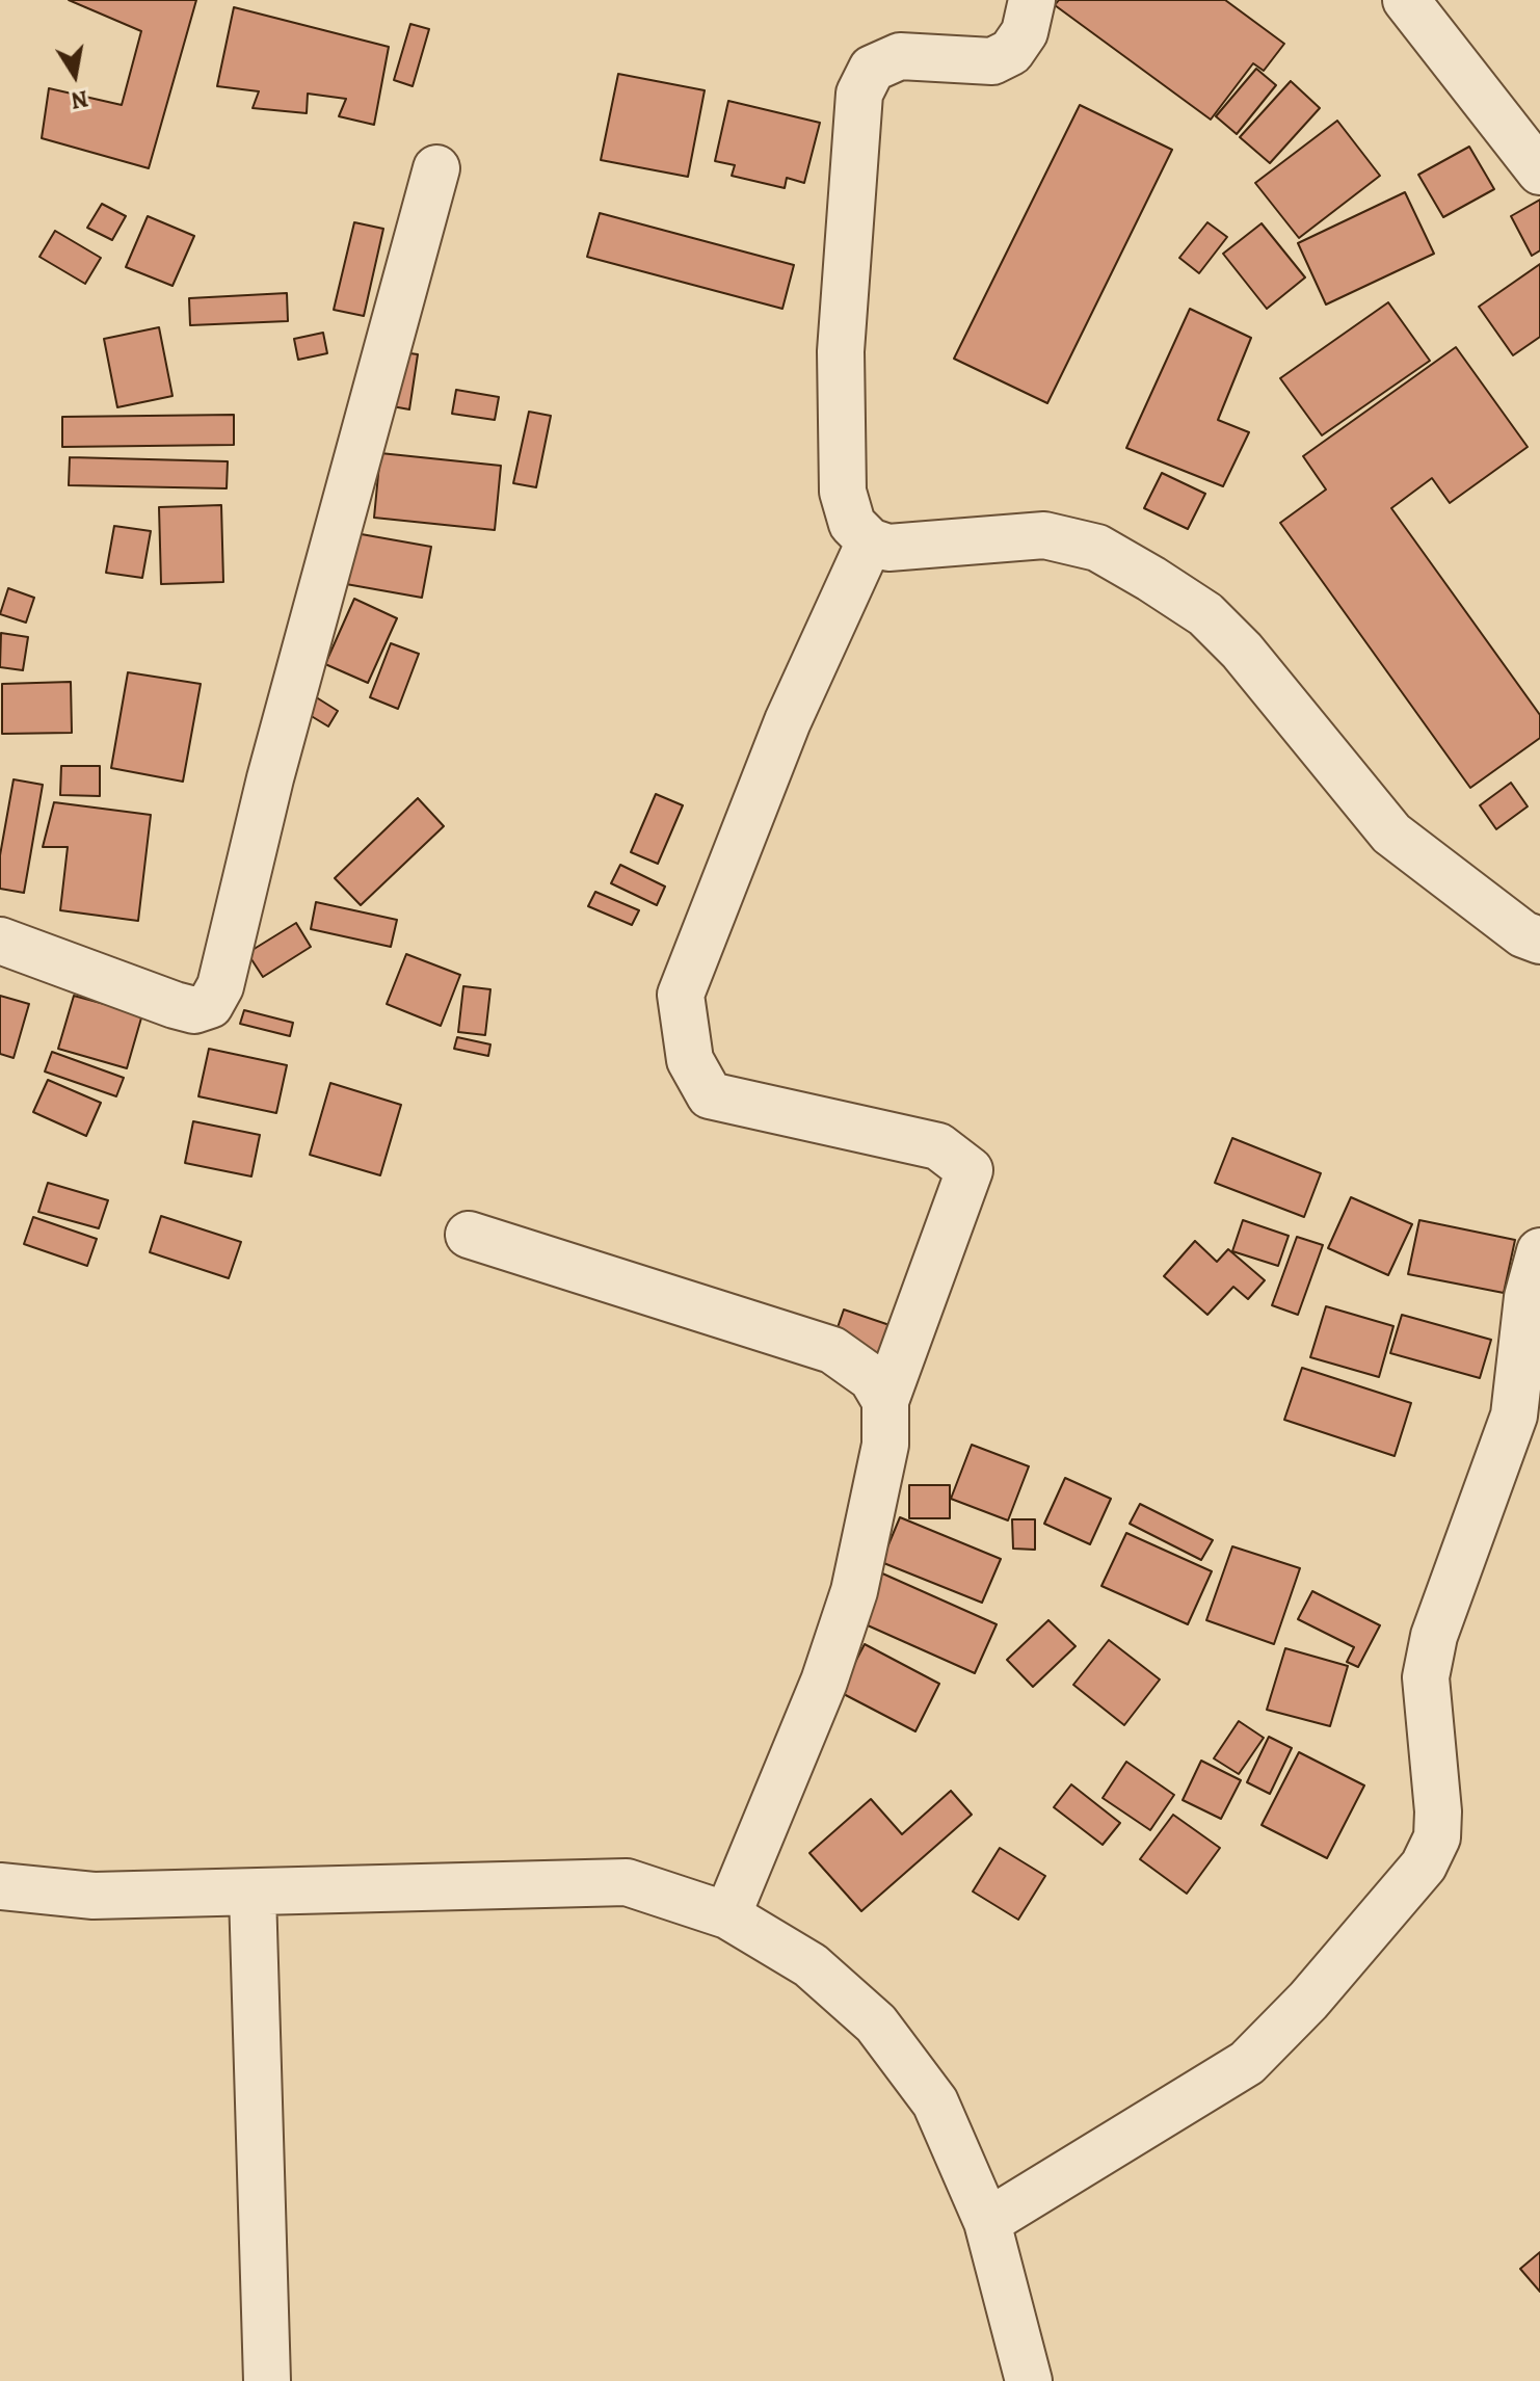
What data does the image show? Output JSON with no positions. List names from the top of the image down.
{
  "north": "bottom"
}
